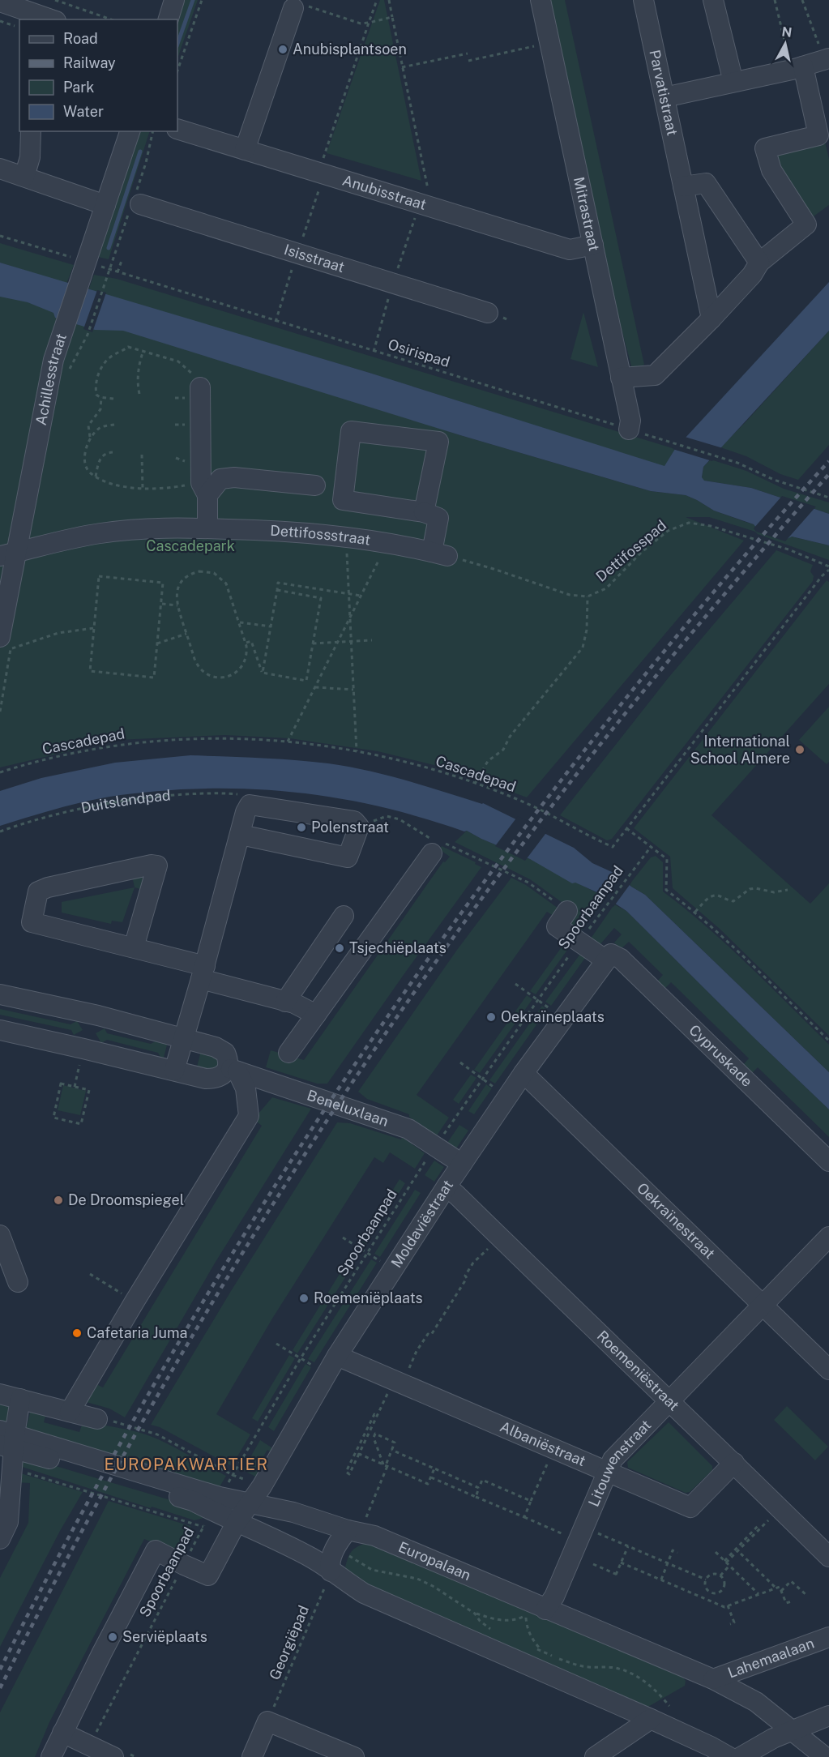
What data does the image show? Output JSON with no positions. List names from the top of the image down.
{
  "streets": {
    "street": [
      "Parvatistraat",
      "Anubisstraat",
      "Mitrastraat",
      "Isisstraat",
      "Achillesstraat",
      "Dettifossstraat",
      "Cypruskade",
      "Beneluxlaan",
      "Oekraïnestraat",
      "Moldaviëstraat",
      "Roemeniëstraat",
      "Albaniëstraat",
      "Litouwenstraat",
      "Europalaan",
      "Lahemaalaan"
    ],
    "path": [
      "Osirispad",
      "Dettifosspad",
      "Cascadepad",
      "Duitslandpad",
      "Spoorbaanpad",
      "Georgiëpad"
    ]
  },
  "crossings": [
    ["Anubisstraat", "Mitrastraat"],
    ["Mitrastraat", "Osirispad"],
    ["Osirispad", "Achillesstraat"],
    ["Achillesstraat", "Dettifossstraat"],
    ["Dettifossstraat", "Dettifosspad"],
    ["Spoorbaanpad", "Beneluxlaan"],
    ["Spoorbaanpad", "Europalaan"],
    ["Cypruskade", "Moldaviëstraat"],
    ["Beneluxlaan", "Moldaviëstraat"],
    ["Oekraïnestraat", "Moldaviëstraat"],
    ["Oekraïnestraat", "Litouwenstraat"],
    ["Moldaviëstraat", "Roemeniëstraat"],
    ["Moldaviëstraat", "Albaniëstraat"],
    ["Moldaviëstraat", "Europalaan"],
    ["Roemeniëstraat", "Albaniëstraat"],
    ["Roemeniëstraat", "Litouwenstraat"],
    ["Albaniëstraat", "Litouwenstraat"],
    ["Litouwenstraat", "Europalaan"],
    ["Europalaan", "Georgiëpad"],
    ["Europalaan", "Lahemaalaan"]
  ],
  "districts": ["EUROPAKWARTIER"],
  "parks": ["Cascadepark"],
  "places": [
    "Anubisplantsoen",
    "International School Almere",
    "Polenstraat",
    "Tsjechiëplaats",
    "Oekraïneplaats",
    "De Droomspiegel",
    "Roemeniëplaats",
    "Cafetaria Juma",
    "Serviëplaats"
  ],
  "legend": [
    "Road",
    "Railway",
    "Park",
    "Water"
  ],
  "north": "top"
}
